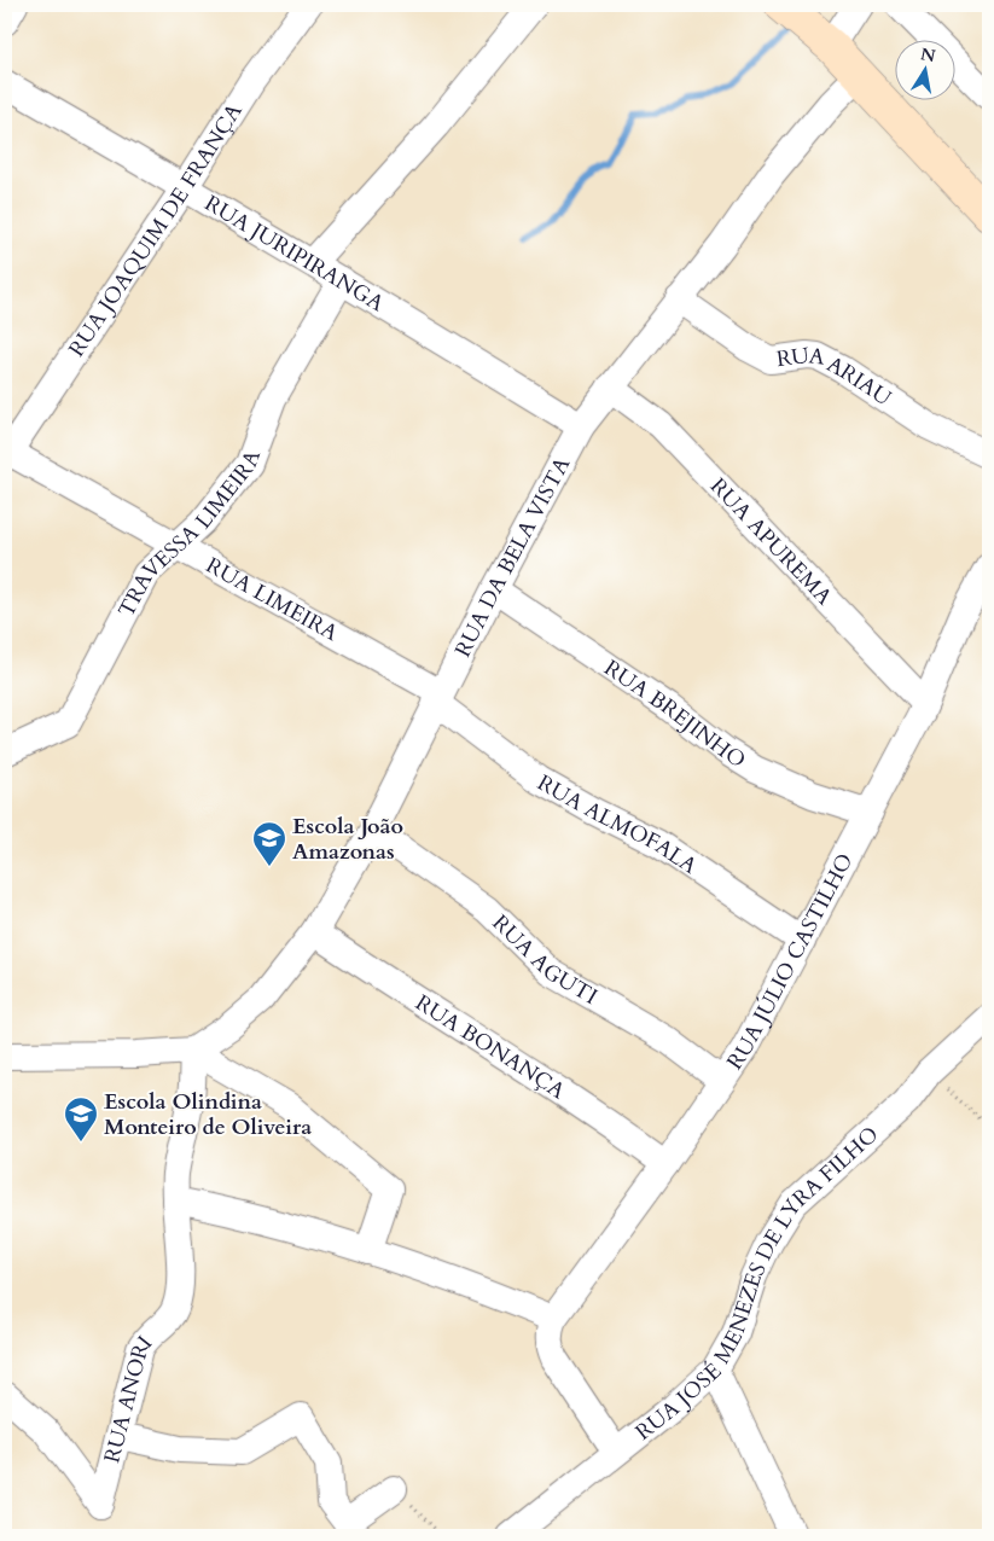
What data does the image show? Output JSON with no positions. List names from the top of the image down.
{
  "streets": {
    "street": [
      "RUA JOAQUIM DE FRANÇA",
      "RUA JURIPIRANGA",
      "RUA ARIAU",
      "TRAVESSA LIMEIRA",
      "RUA APUREMA",
      "RUA DA BELA VISTA",
      "RUA LIMEIRA",
      "RUA BREJINHO",
      "RUA ALMOFALA",
      "RUA AGUTI",
      "RUA JÚLIO CASTILHO",
      "RUA BONANÇA",
      "RUA JOSÉ MENEZES DE LYRA FILHO",
      "RUA ANORI"
    ]
  },
  "crossings": [
    ["RUA JOAQUIM DE FRANÇA", "RUA JURIPIRANGA"],
    ["RUA JOAQUIM DE FRANÇA", "RUA LIMEIRA"],
    ["RUA JURIPIRANGA", "TRAVESSA LIMEIRA"],
    ["RUA JURIPIRANGA", "RUA DA BELA VISTA"],
    ["RUA ARIAU", "RUA DA BELA VISTA"],
    ["TRAVESSA LIMEIRA", "RUA LIMEIRA"],
    ["RUA APUREMA", "RUA DA BELA VISTA"],
    ["RUA APUREMA", "RUA JÚLIO CASTILHO"],
    ["RUA DA BELA VISTA", "RUA LIMEIRA"],
    ["RUA DA BELA VISTA", "RUA BREJINHO"],
    ["RUA DA BELA VISTA", "RUA ALMOFALA"],
    ["RUA DA BELA VISTA", "RUA AGUTI"],
    ["RUA DA BELA VISTA", "RUA BONANÇA"],
    ["RUA LIMEIRA", "RUA ALMOFALA"],
    ["RUA BREJINHO", "RUA JÚLIO CASTILHO"],
    ["RUA ALMOFALA", "RUA JÚLIO CASTILHO"],
    ["RUA AGUTI", "RUA JÚLIO CASTILHO"],
    ["RUA JÚLIO CASTILHO", "RUA BONANÇA"]
  ],
  "places": {
    "school or university": ["Escola João Amazonas", "Escola Olindina Monteiro de Oliveira"]
  },
  "north": "top"
}
